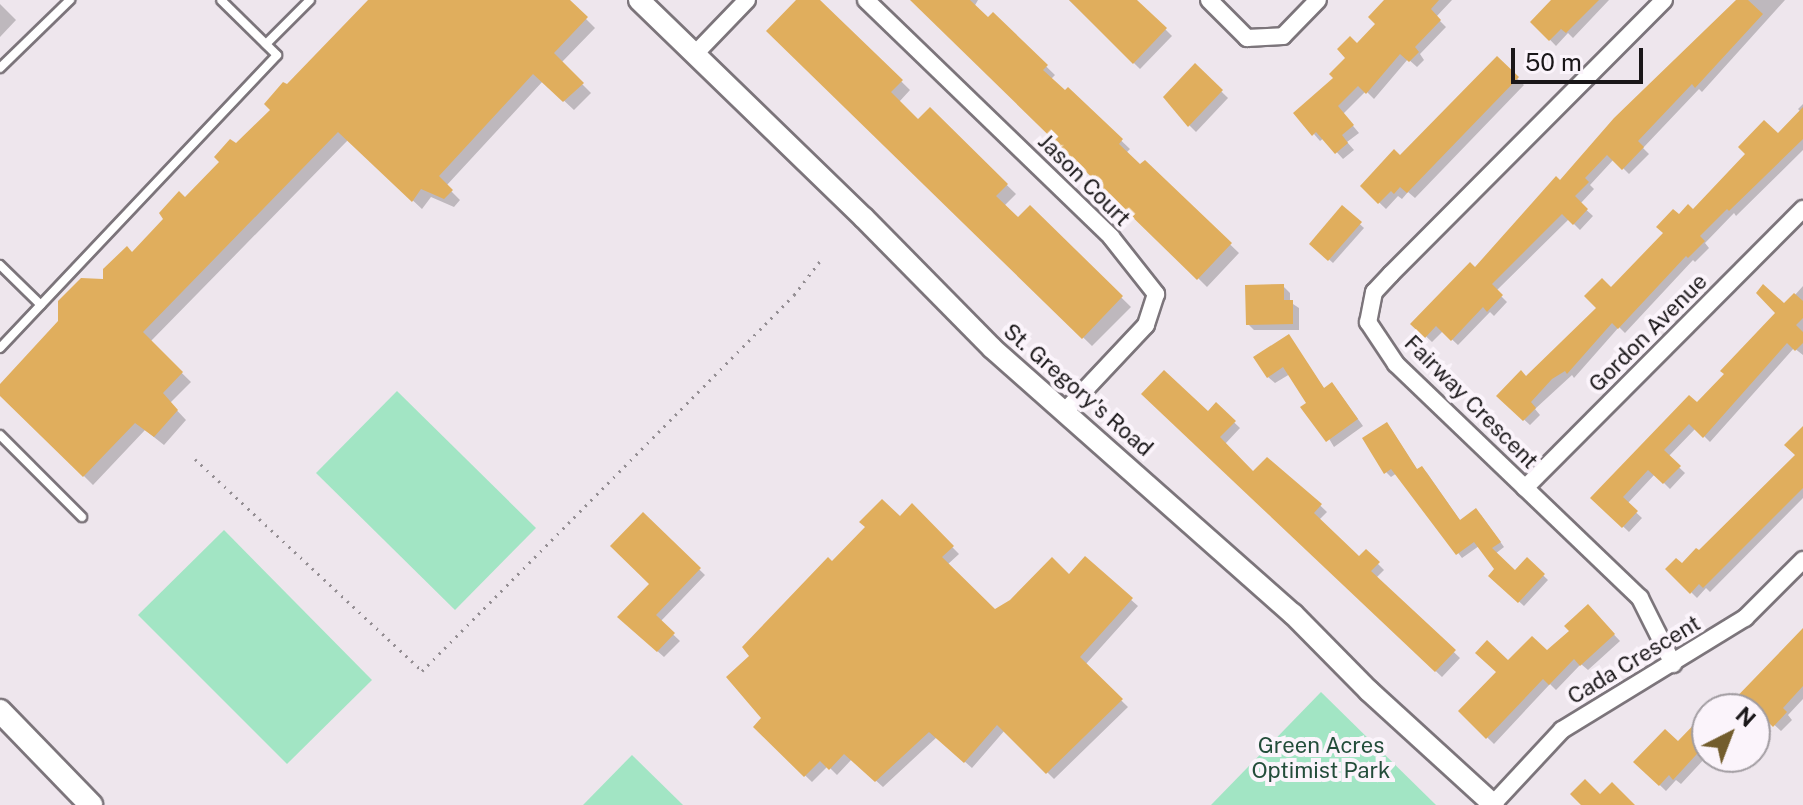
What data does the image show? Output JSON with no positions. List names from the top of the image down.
{
  "streets": {
    "street": [
      "Jason Court",
      "Gordon Avenue",
      "St. Gregory's Road",
      "Fairway Crescent",
      "Cada Crescent"
    ]
  },
  "crossings": [
    ["Jason Court", "St. Gregory's Road"],
    ["Gordon Avenue", "Fairway Crescent"],
    ["St. Gregory's Road", "Cada Crescent"],
    ["Fairway Crescent", "Cada Crescent"]
  ],
  "parks": ["Green Acres Optimist Park"],
  "scale_bar": "50 m",
  "north": "top right"
}
